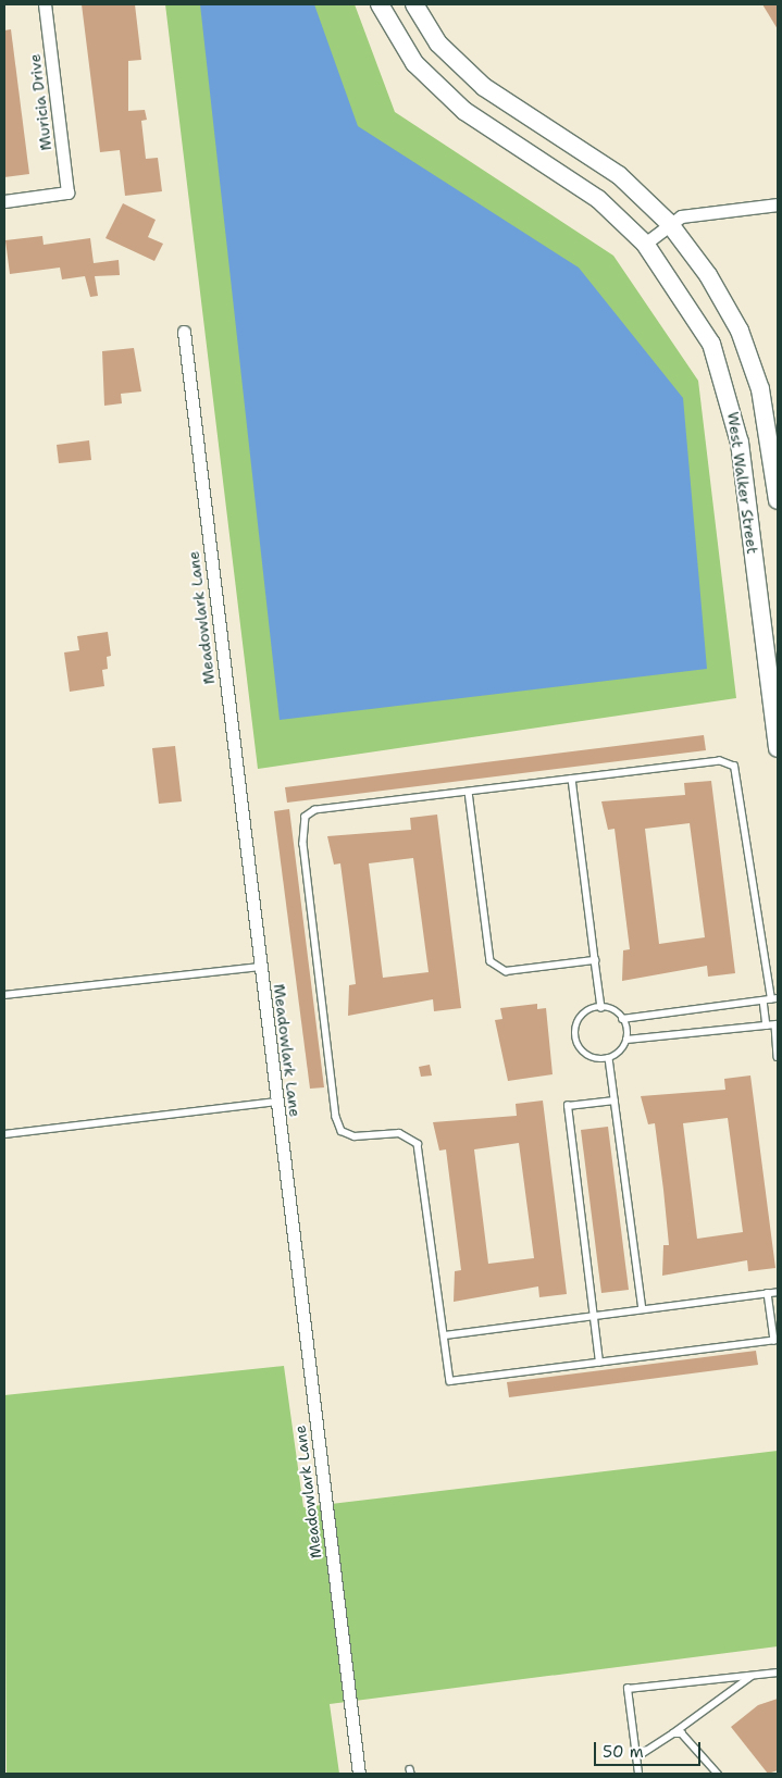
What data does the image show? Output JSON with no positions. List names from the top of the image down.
{
  "streets": {
    "street": ["Muricia Drive", "West Walker Street", "Meadowlark Lane"]
  },
  "scale_bar": "50 m"
}
